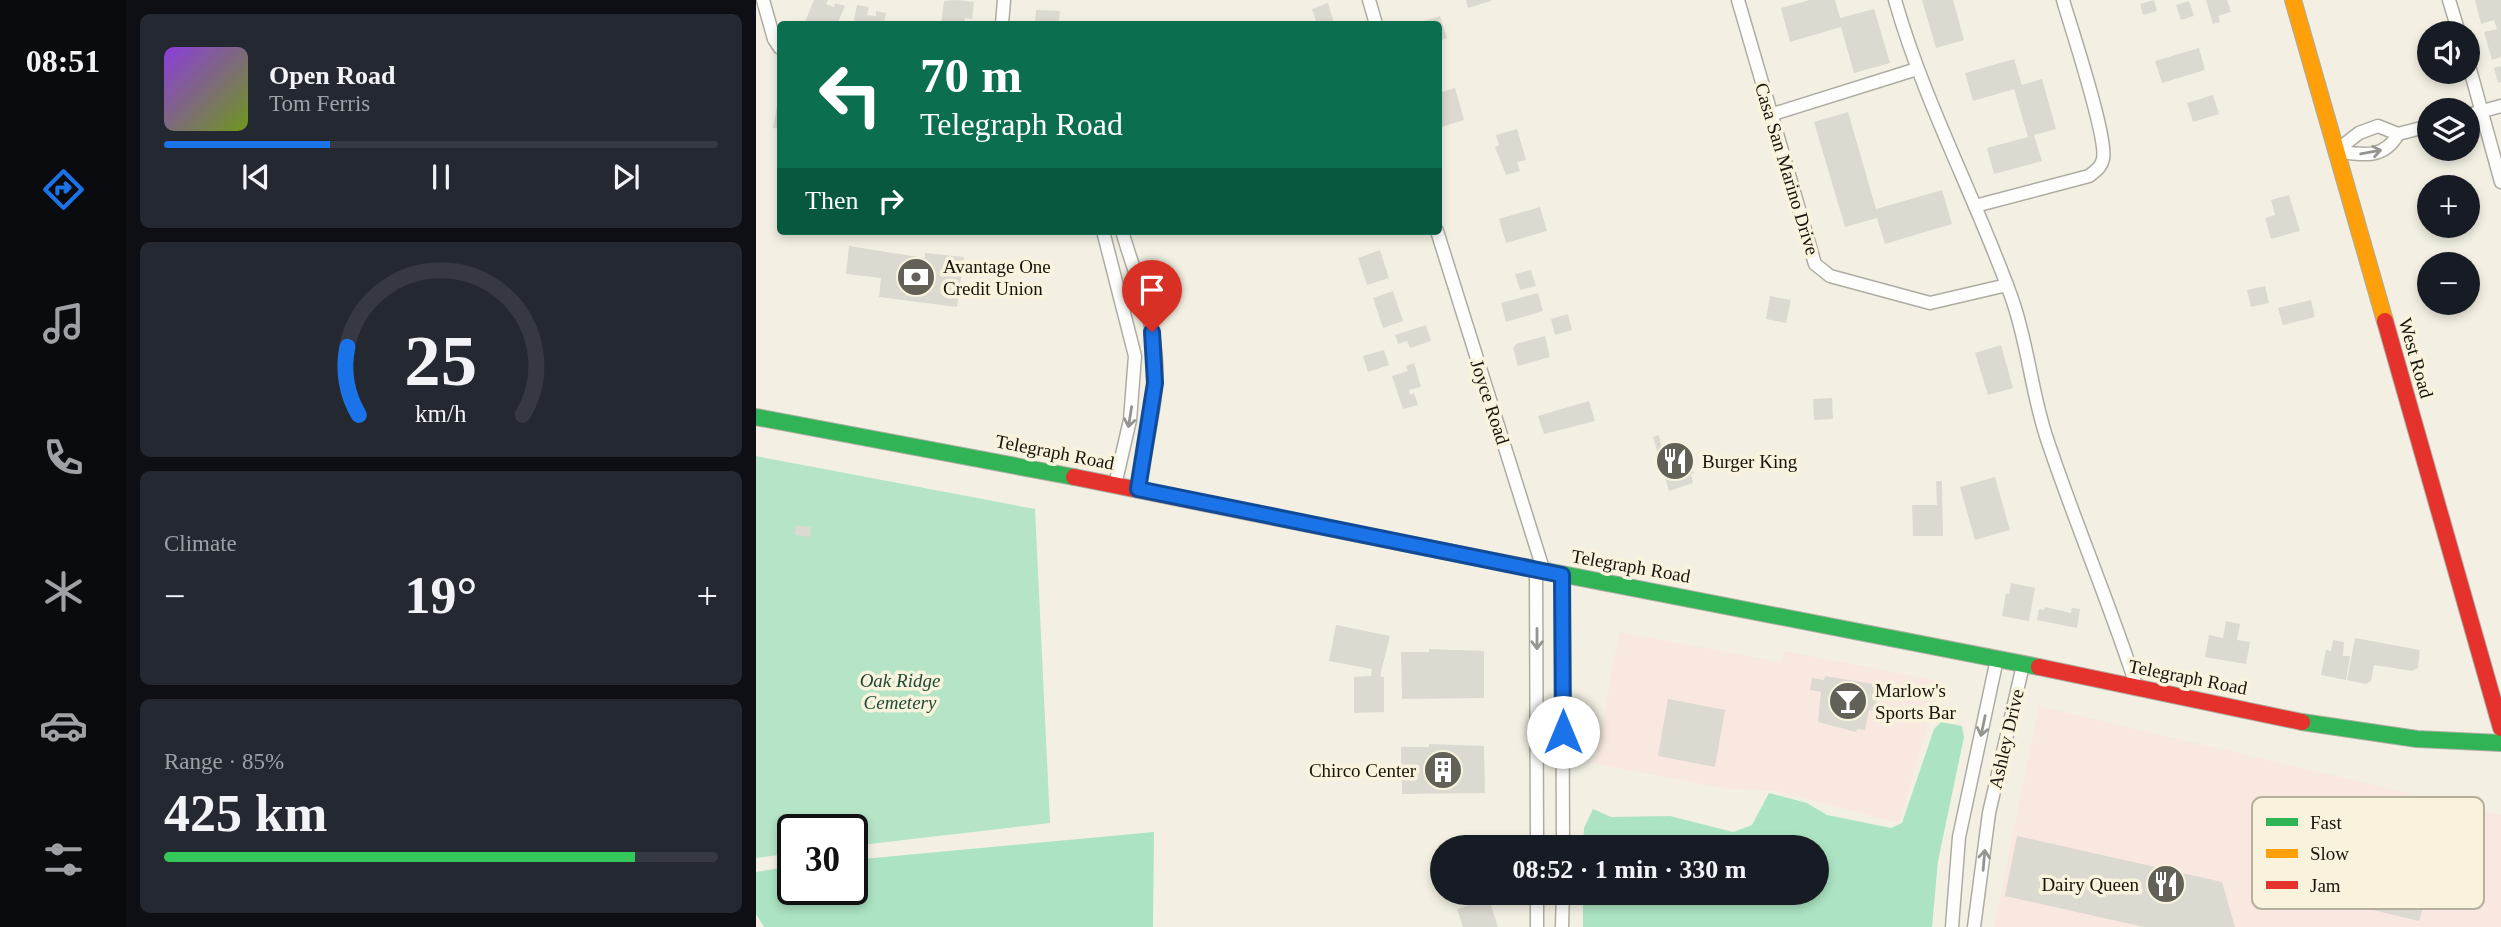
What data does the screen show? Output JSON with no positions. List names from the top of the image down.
{
  "streets": {
    "main road": ["West Road", "Telegraph Road"],
    "street": ["Casa San Marino Drive", "Joyce Road", "Ashley Drive"]
  },
  "crossings": [
    ["Joyce Road", "Telegraph Road"],
    ["Telegraph Road", "Ashley Drive"]
  ],
  "parks": ["Oak Ridge Cemetery"],
  "places": {
    "bank": ["Avantage One Credit Union"],
    "restaurant": ["Burger King", "Dairy Queen"],
    "bar": ["Marlow's Sports Bar"],
    "building": ["Chirco Center"]
  },
  "legend": ["Fast", "Slow", "Jam"],
  "page": {
    "tabs": "08:51",
    "map_buttons": ["+", "−"],
    "turn": ["70 m", "Telegraph Road"],
    "song": ["Open Road", "Tom Ferris"],
    "then": "Then",
    "tile": [
      "Climate",
      ["Range · 85%", "425 km"]
    ],
    "heat": ["−", "19°", "+"],
    "limit": "30",
    "trip": "08:52 · 1 min · 330 m",
    "gauge": ["25", "km/h"]
  }
}
